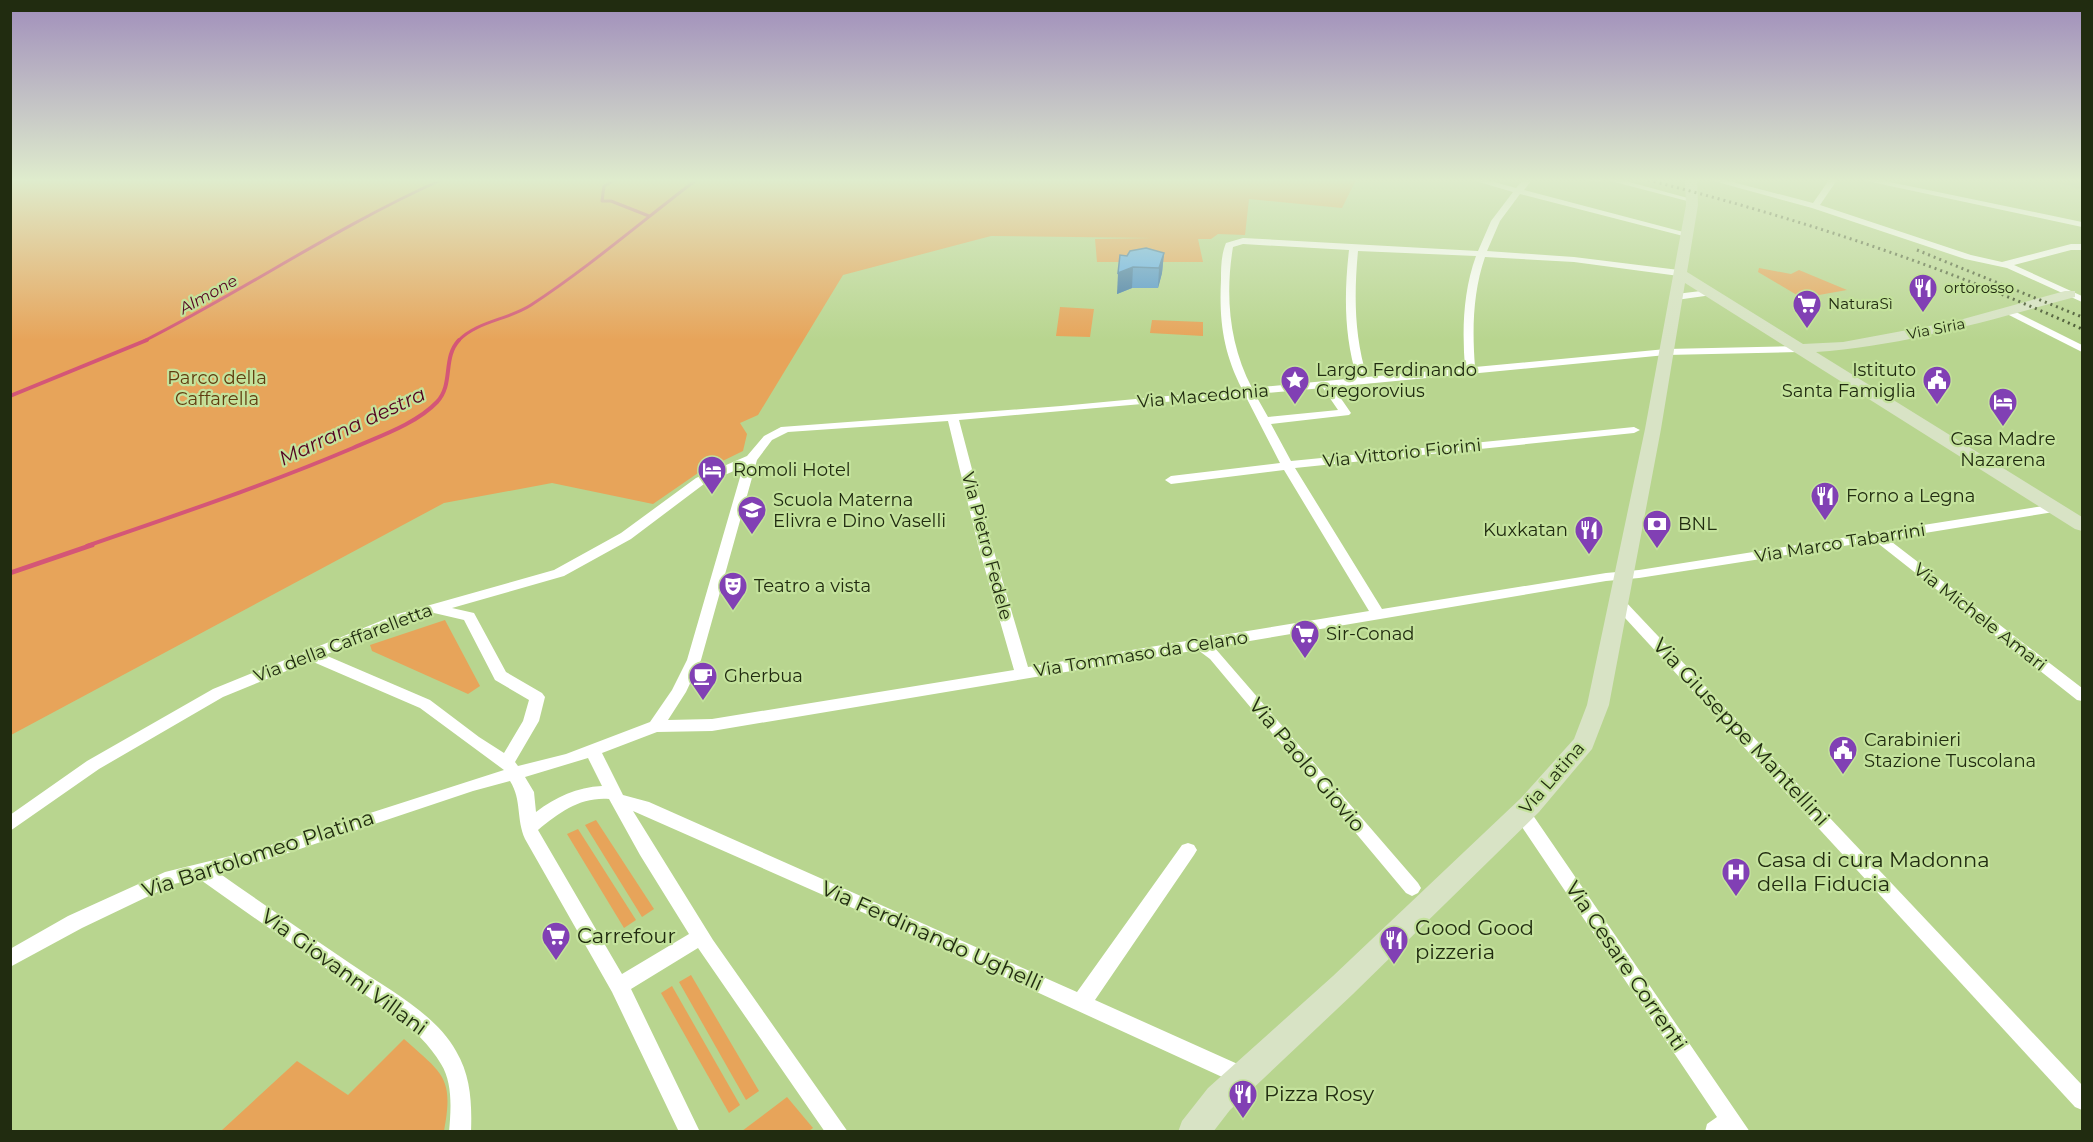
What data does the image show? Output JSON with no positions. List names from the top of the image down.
{
  "streets": {
    "street": [
      "Via Siria",
      "Via Macedonia",
      "Via Vittorio Fiorini",
      "Via Marco Tabarrini",
      "Via Pietro Fedele",
      "Via Michele Amari",
      "Via della Caffarelletta",
      "Via Tommaso da Celano",
      "Via Giuseppe Mantellini",
      "Via Paolo Giovio",
      "Via Latina",
      "Via Bartolomeo Platina",
      "Via Ferdinando Ughelli",
      "Via Cesare Correnti",
      "Via Giovanni Villani"
    ]
  },
  "crossings": [
    ["Via Siria", "Via Macedonia"],
    ["Via Macedonia", "Via Pietro Fedele"],
    ["Via Macedonia", "Via della Caffarelletta"],
    ["Via Macedonia", "Via Latina"],
    ["Via Marco Tabarrini", "Via Michele Amari"],
    ["Via Marco Tabarrini", "Via Tommaso da Celano"],
    ["Via Marco Tabarrini", "Via Latina"],
    ["Via Pietro Fedele", "Via Tommaso da Celano"],
    ["Via Tommaso da Celano", "Via Paolo Giovio"],
    ["Via Tommaso da Celano", "Via Latina"],
    ["Via Tommaso da Celano", "Via Bartolomeo Platina"],
    ["Via Giuseppe Mantellini", "Via Latina"],
    ["Via Latina", "Via Ferdinando Ughelli"],
    ["Via Latina", "Via Cesare Correnti"],
    ["Via Bartolomeo Platina", "Via Giovanni Villani"]
  ],
  "water": ["Almone", "Marrana destra"],
  "parks": ["Parco della Caffarella"],
  "places": {
    "restaurant": [
      "ortorosso",
      "Forno a Legna",
      "Kuxkatan",
      "Good Good pizzeria",
      "Pizza Rosy"
    ],
    "supermarket": ["NaturaSì", "Sir-Conad", "Carrefour"],
    "place": ["Largo Ferdinando Gregorovius"],
    "public building": ["Istituto Santa Famiglia", "Carabinieri Stazione Tuscolana"],
    "hotel": ["Casa Madre Nazarena", "Romoli Hotel"],
    "school or university": ["Scuola Materna Elivra e Dino Vaselli"],
    "bank": ["BNL"],
    "theatre": ["Teatro a vista"],
    "cafe": ["Gherbua"],
    "hospital": ["Casa di cura Madonna della Fiducia"]
  }
}
